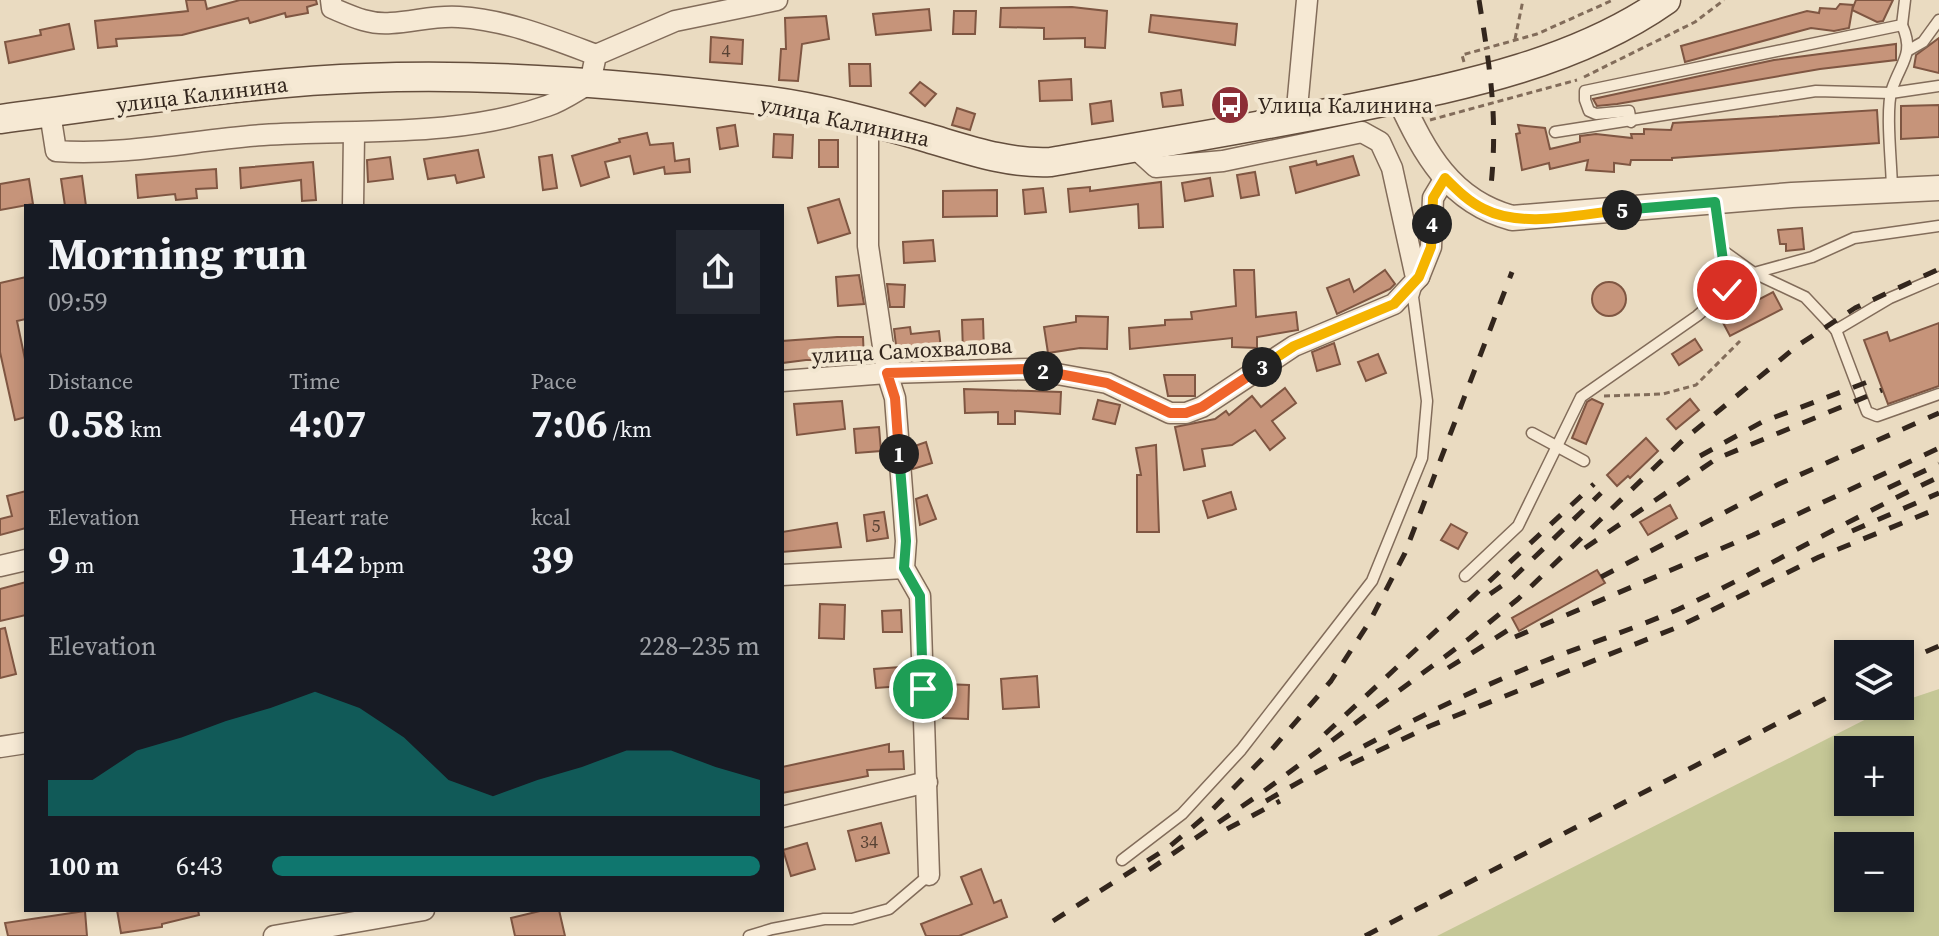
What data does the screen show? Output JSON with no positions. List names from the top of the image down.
{
  "streets": {
    "main road": ["улица Калинина"],
    "street": ["улица Самохвалова"]
  },
  "places": {
    "bus stop": ["Улица Калинина"]
  },
  "house_numbers": ["4", "5", "34"],
  "page": {
    "pins": [
      "5",
      "4",
      "3",
      "2",
      "1"
    ],
    "heading": ["Morning run", "09:59"],
    "stats": [
      ["Distance", "0.58 km"],
      ["Time", "4:07"],
      ["Pace", "7:06 /km"],
      ["Elevation", "9 m"],
      ["Heart rate", "142 bpm"],
      ["kcal", "39"]
    ],
    "chart": ["Elevation", "228–235 m"],
    "map_buttons": ["+", "−"],
    "list": [
      {
        "name": "100 m",
        "note": "6:43"
      }
    ]
  }
}
